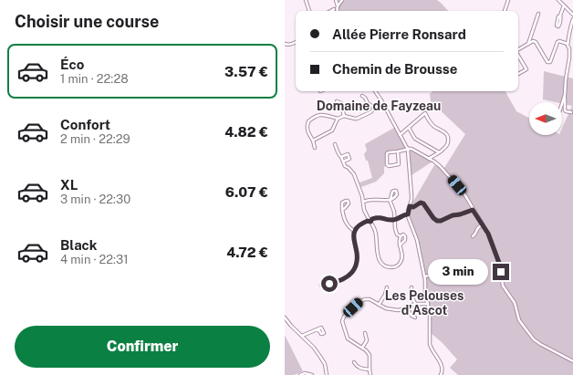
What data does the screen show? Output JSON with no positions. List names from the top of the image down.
{
  "districts": ["Domaine de Fayzeau", "Les Pelouses d'Ascot"],
  "north": "left",
  "page": {
    "heading": "Choisir une course",
    "banner": ["Allée Pierre Ronsard", "Chemin de Brousse"],
    "list": [
      {
        "name": "Éco",
        "note": "1 min · 22:28",
        "value": "3.57 €"
      },
      {
        "name": "Confort",
        "note": "2 min · 22:29",
        "value": "4.82 €"
      },
      {
        "name": "XL",
        "note": "3 min · 22:30",
        "value": "6.07 €"
      },
      {
        "name": "Black",
        "note": "4 min · 22:31",
        "value": "4.72 €"
      }
    ],
    "bubble": "3 min",
    "buttons": "Confirmer"
  }
}
